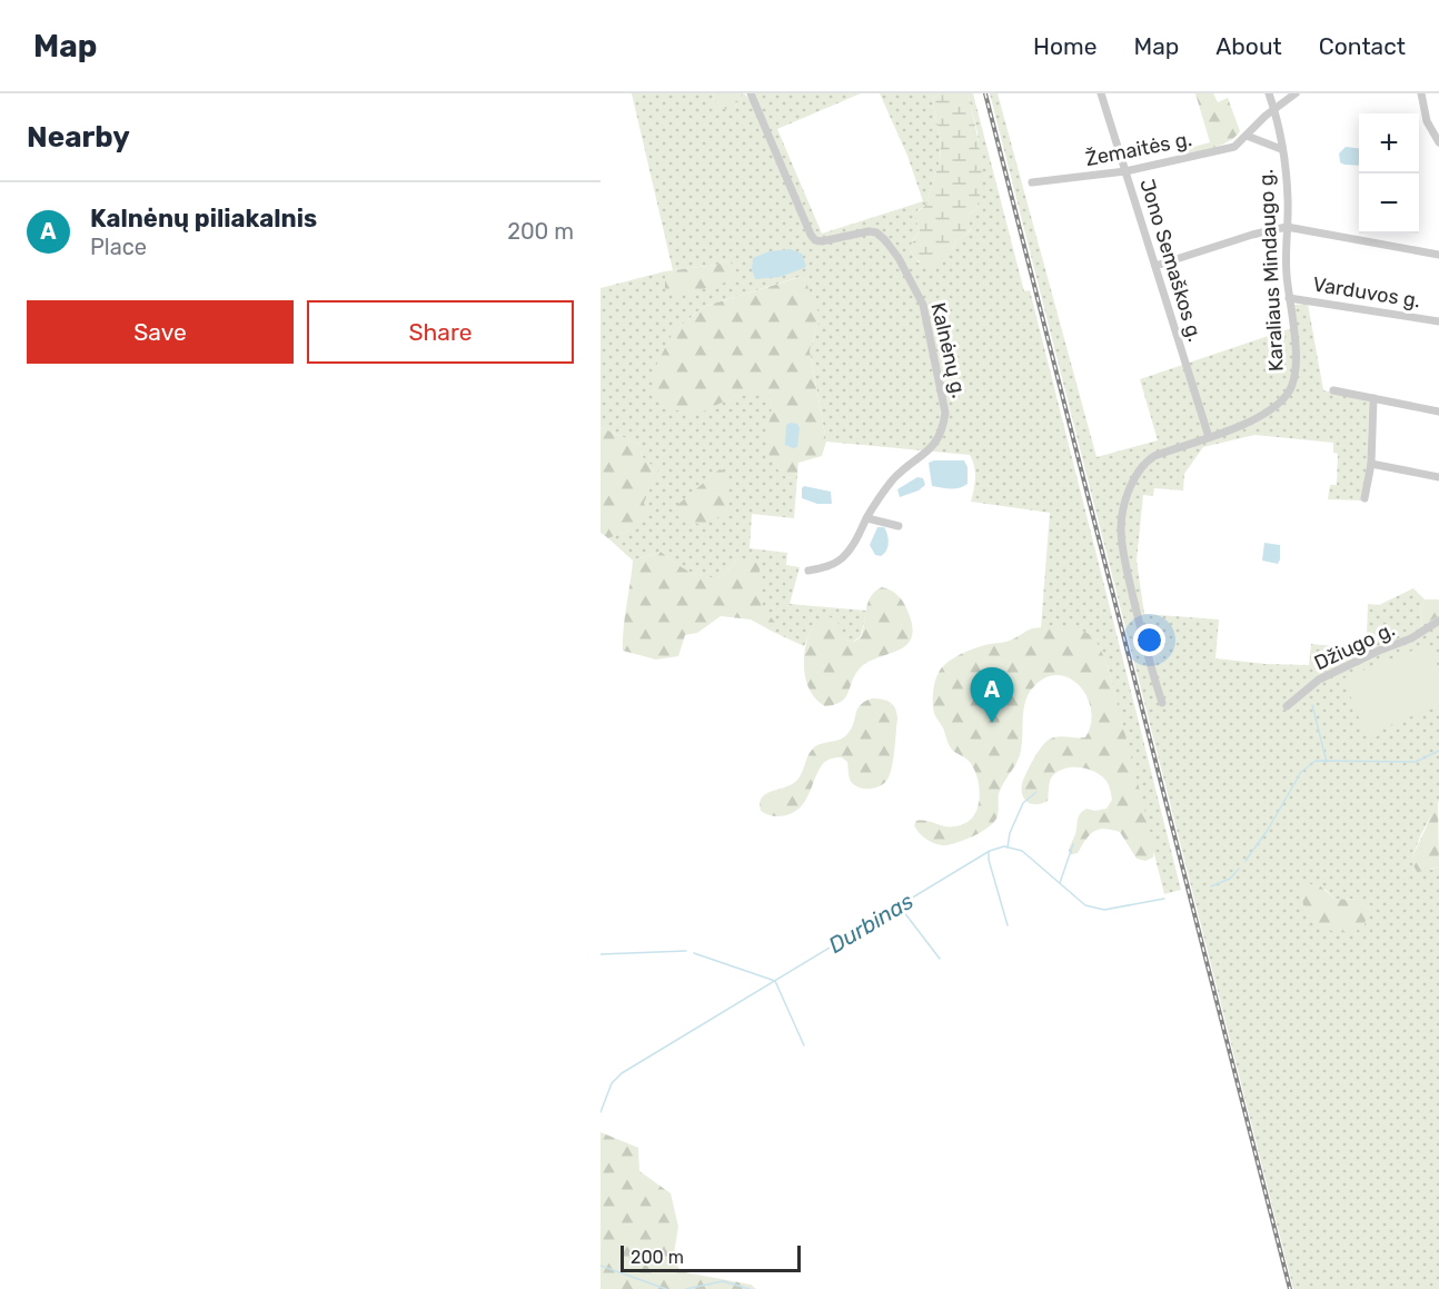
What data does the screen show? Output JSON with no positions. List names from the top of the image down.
{
  "streets": {
    "street": [
      "Žemaitės g.",
      "Jono Semaškos g.",
      "Karaliaus Mindaugo g.",
      "Varduvos g.",
      "Kalnėnų g.",
      "Džiugo g."
    ]
  },
  "crossings": [
    ["Žemaitės g.", "Jono Semaškos g."],
    ["Žemaitės g.", "Karaliaus Mindaugo g."],
    ["Jono Semaškos g.", "Karaliaus Mindaugo g."],
    ["Karaliaus Mindaugo g.", "Varduvos g."]
  ],
  "water": ["Durbinas"],
  "scale_bar": "200 m",
  "page": {
    "header": "Map",
    "nav": [
      "Home",
      "Map",
      "About",
      "Contact"
    ],
    "heading": "Nearby",
    "map_buttons": ["+", "−"],
    "list": [
      {
        "mark": "A",
        "name": "Kalnėnų piliakalnis",
        "note": "Place",
        "value": "200 m"
      }
    ],
    "buttons": ["Save", "Share"],
    "pins": "A",
    "scale": "200 m"
  }
}
